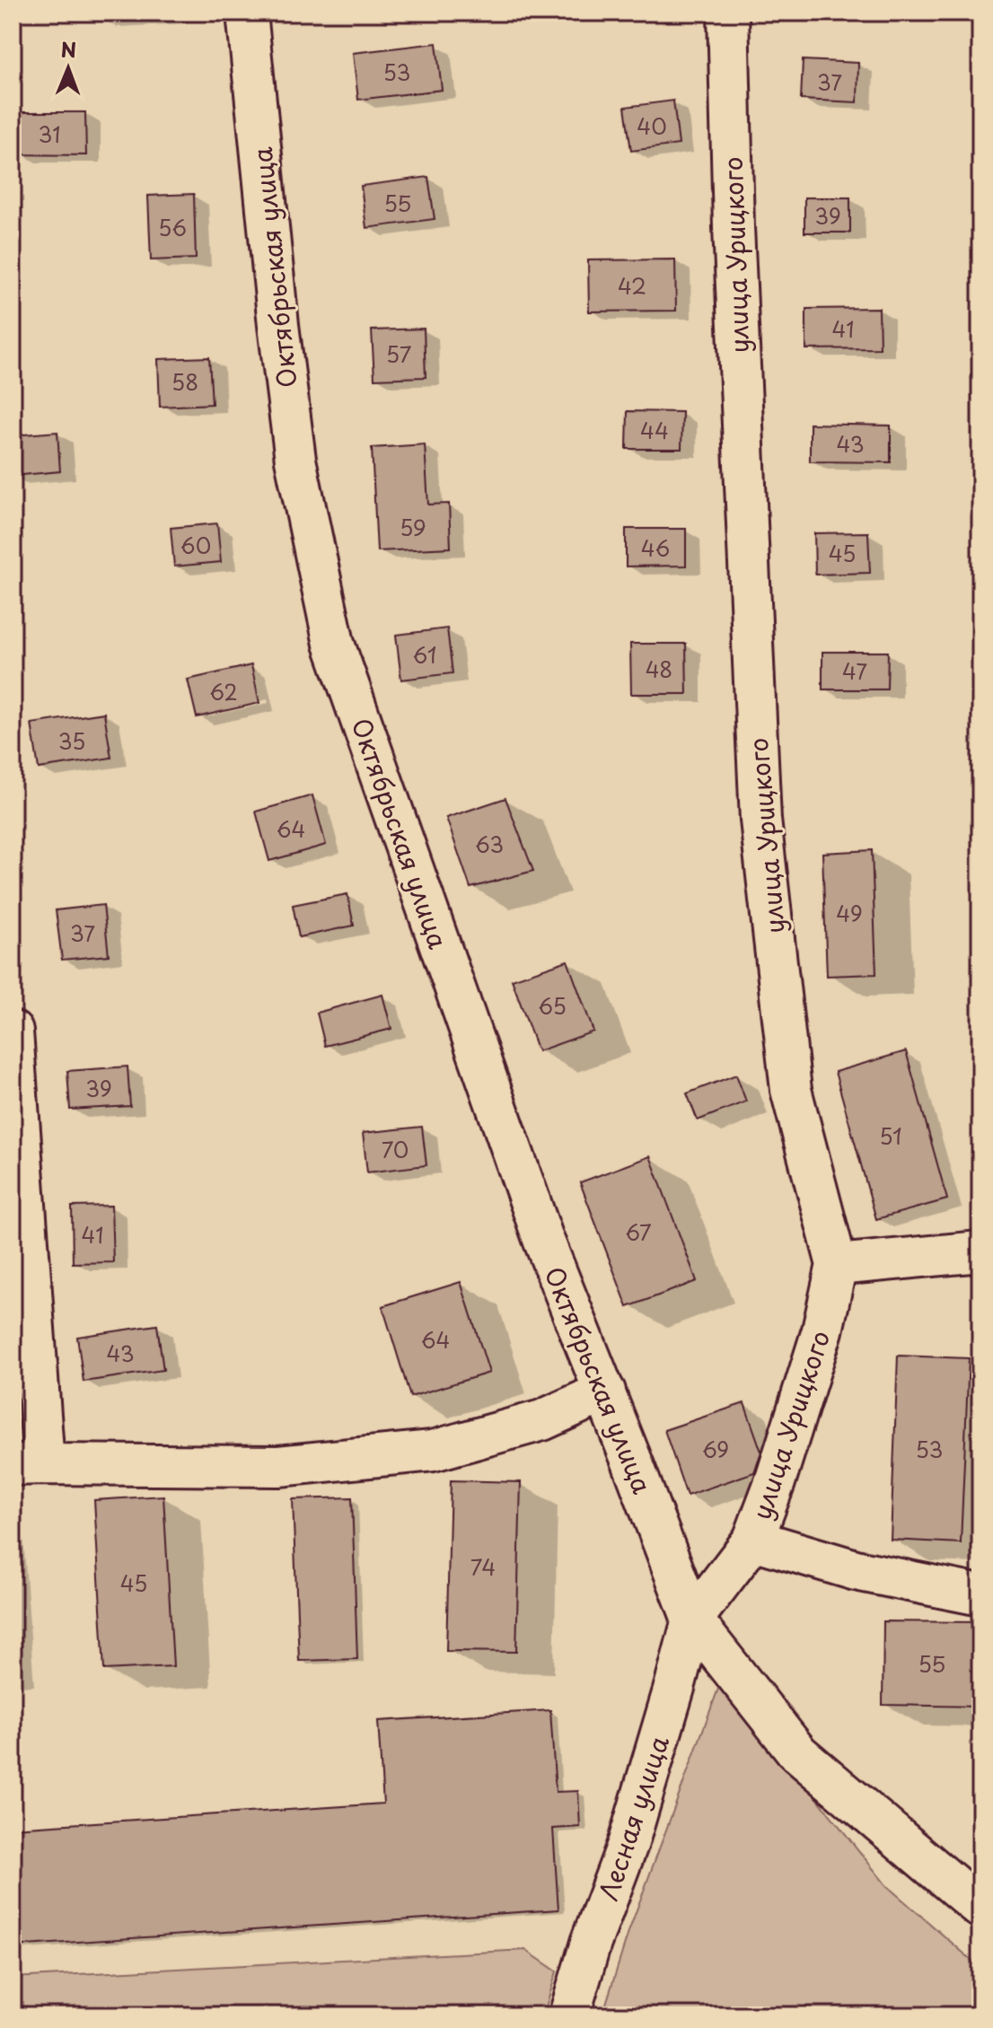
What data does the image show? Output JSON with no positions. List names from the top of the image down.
{
  "streets": {
    "street": ["улица Урицкого", "Октябрьская улица", "Лесная улица"]
  },
  "crossings": [
    ["улица Урицкого", "Октябрьская улица"],
    ["улица Урицкого", "Лесная улица"],
    ["Октябрьская улица", "Лесная улица"]
  ],
  "house_numbers": [
    "53",
    "37",
    "40",
    "31",
    "55",
    "39",
    "56",
    "42",
    "41",
    "57",
    "58",
    "44",
    "43",
    "59",
    "60",
    "46",
    "45",
    "61",
    "48",
    "47",
    "62",
    "35",
    "64",
    "63",
    "49",
    "37",
    "65",
    "39",
    "51",
    "70",
    "67",
    "41",
    "64",
    "43",
    "69",
    "53",
    "74",
    "45",
    "55"
  ],
  "north": "top"
}
